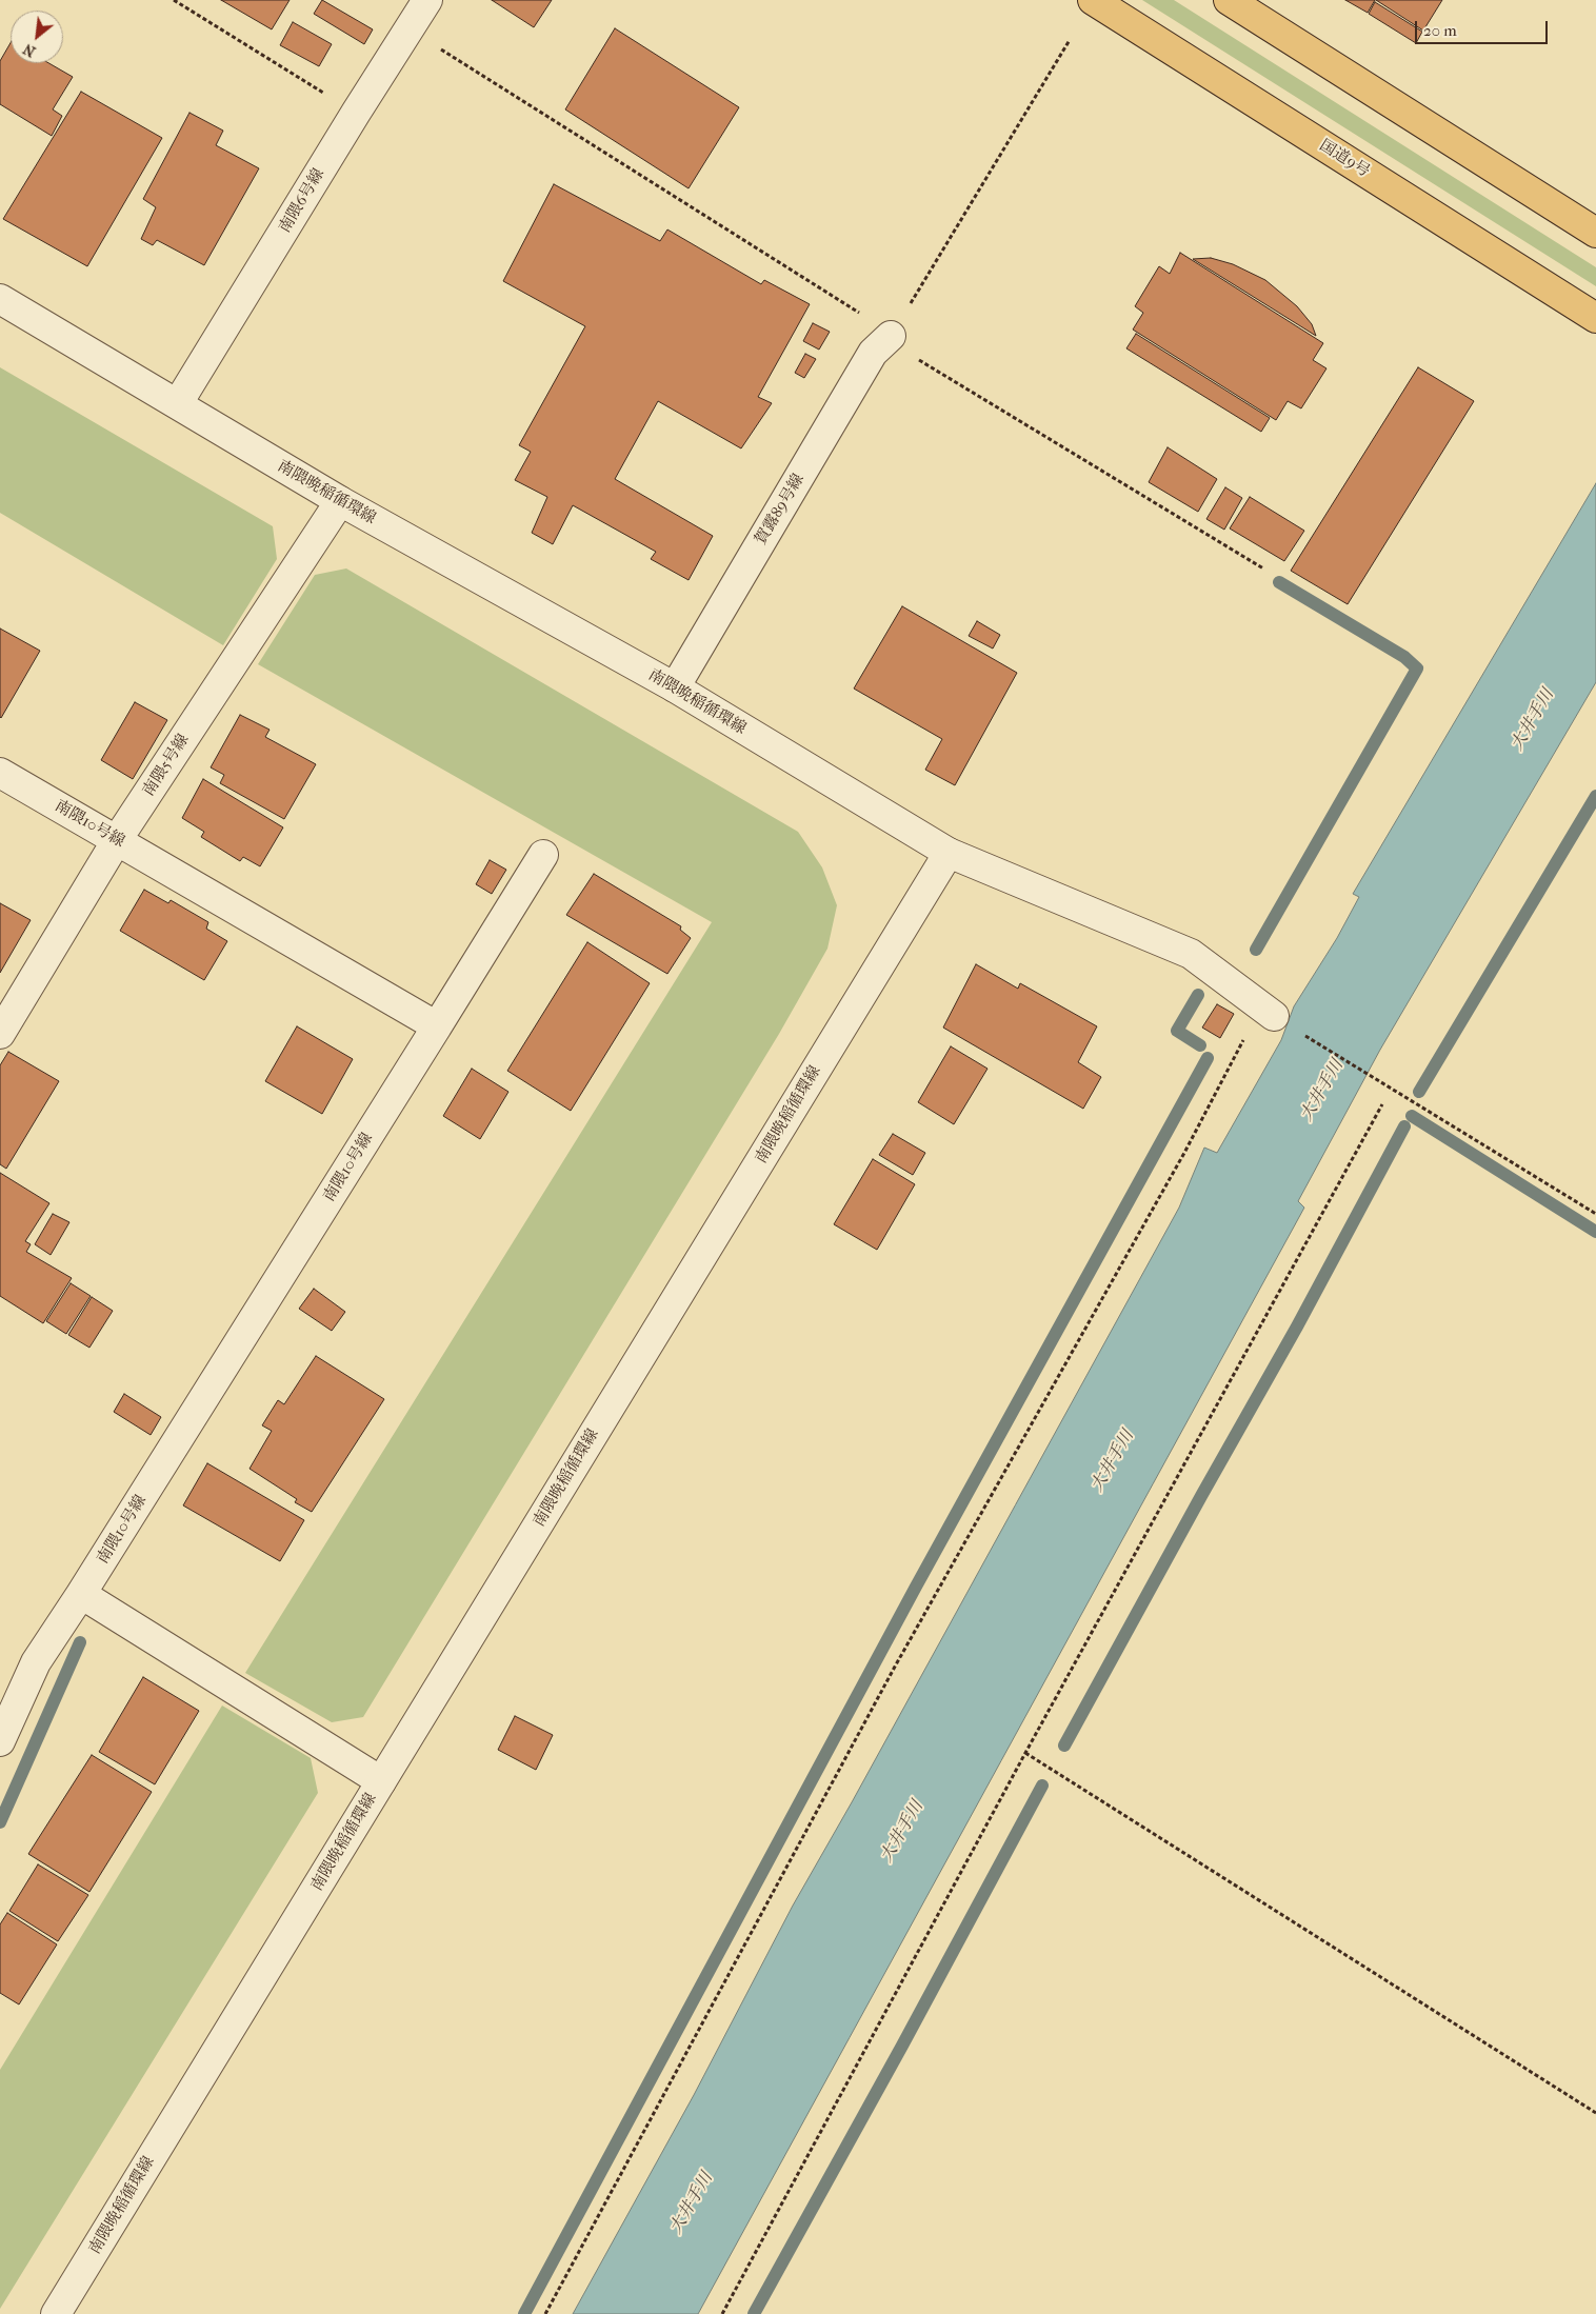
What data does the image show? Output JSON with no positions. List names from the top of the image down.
{
  "streets": {
    "highway": ["国道9号"],
    "street": [
      "南隈6号線",
      "南隈晩稲循環線",
      "賀露89号線",
      "南隈5号線",
      "南隈10号線"
    ]
  },
  "crossings": [
    ["南隈6号線", "南隈晩稲循環線"],
    ["南隈晩稲循環線", "賀露89号線"],
    ["南隈晩稲循環線", "南隈5号線"],
    ["南隈5号線", "南隈10号線"]
  ],
  "water": ["大井手川"],
  "scale_bar": "20 m",
  "north": "bottom left"
}
